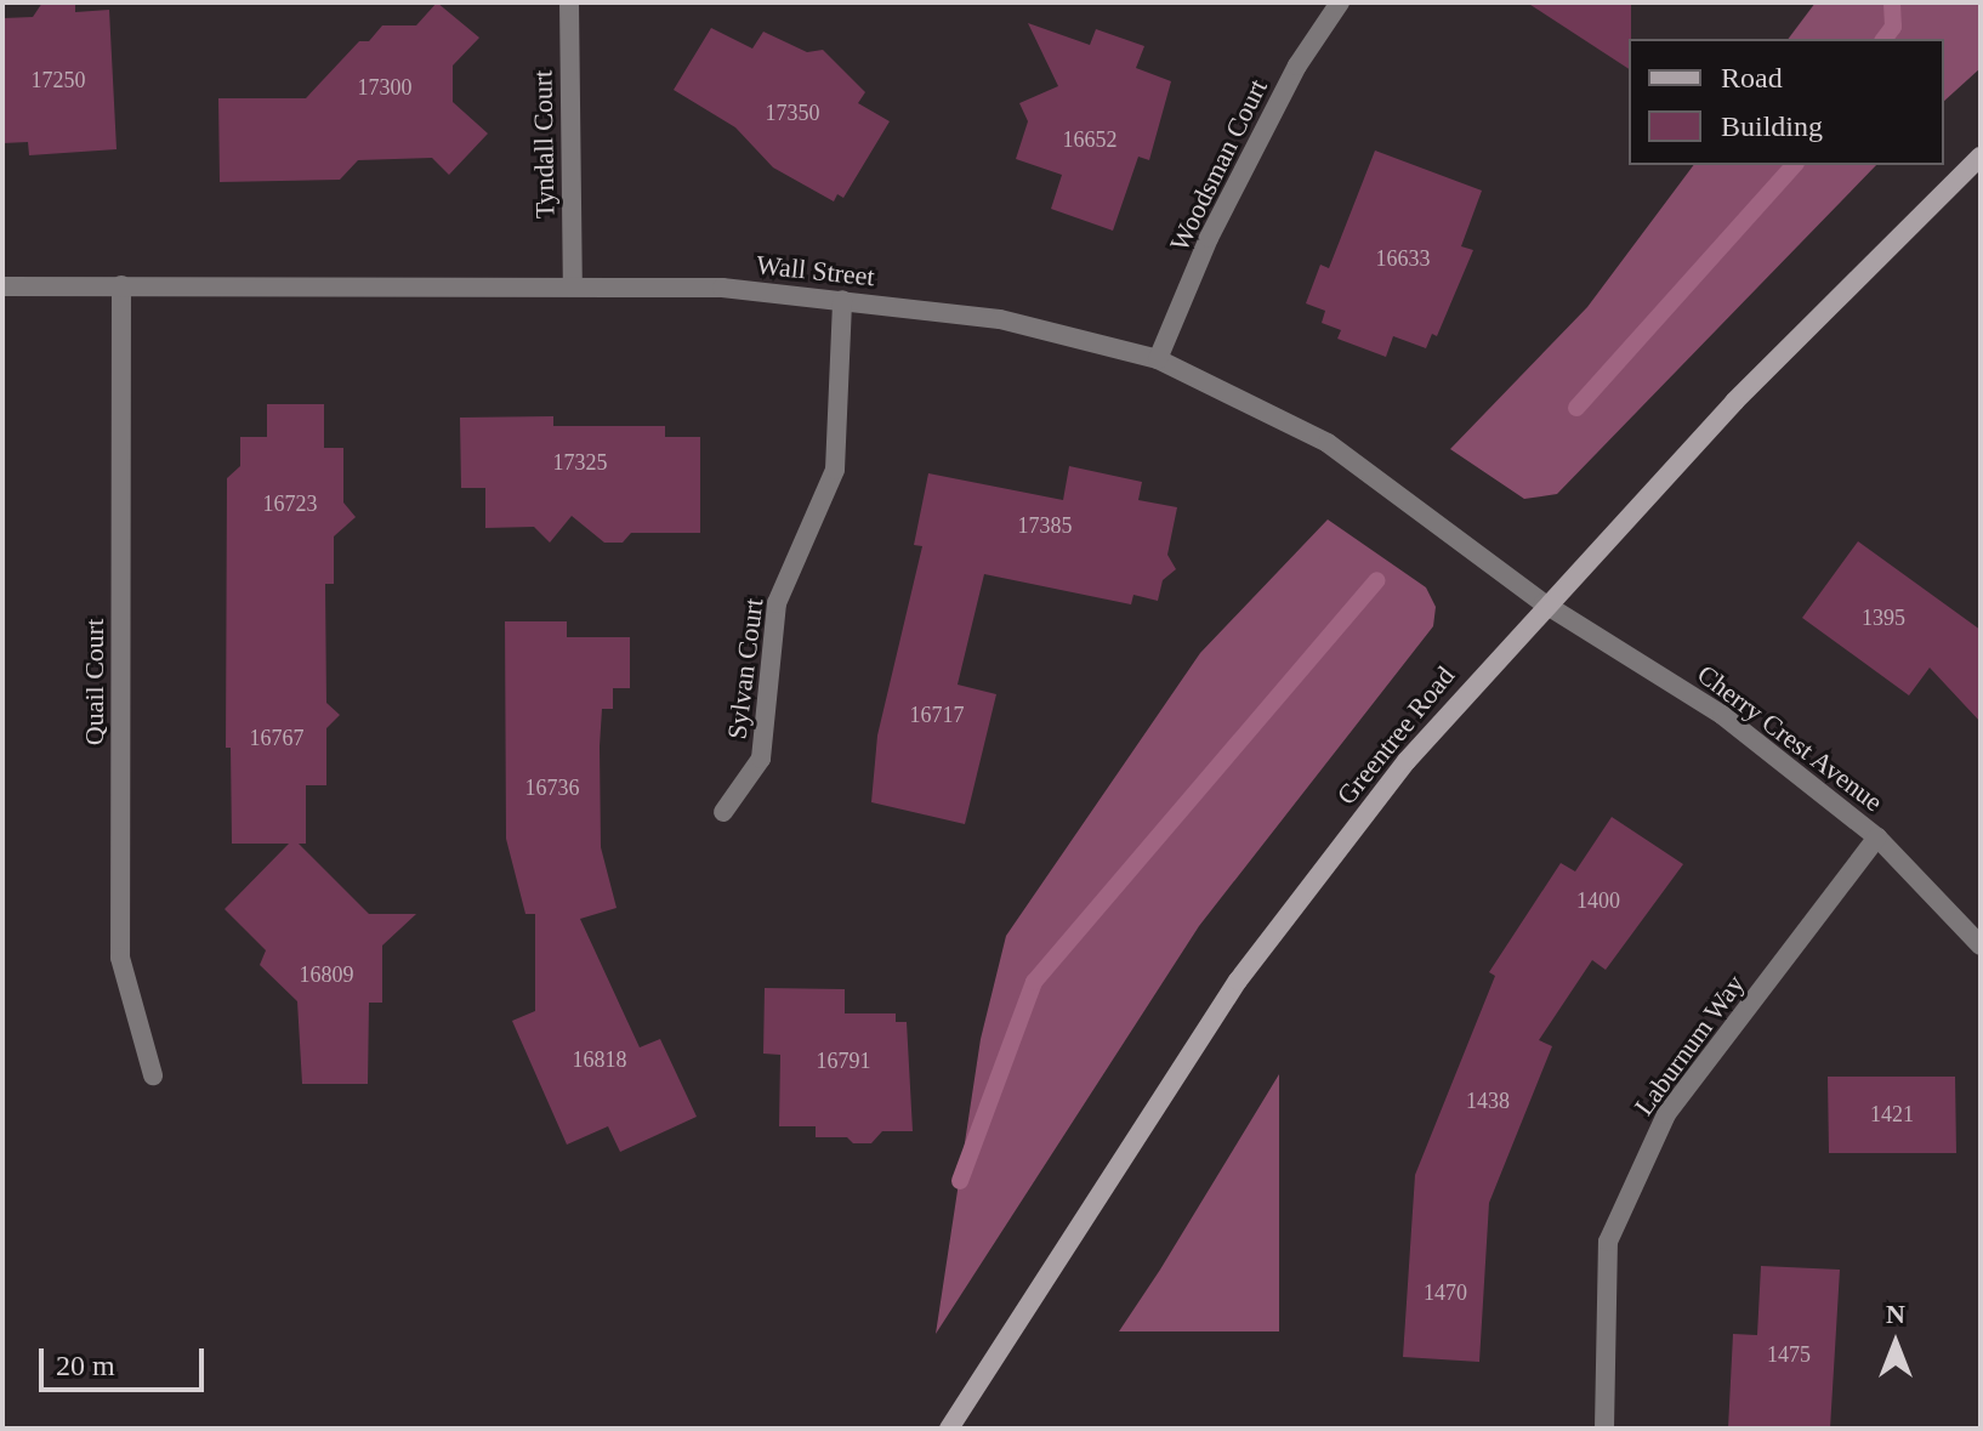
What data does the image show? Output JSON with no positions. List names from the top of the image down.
{
  "streets": {
    "street": [
      "Tyndall Court",
      "Woodsman Court",
      "Wall Street",
      "Sylvan Court",
      "Quail Court",
      "Greentree Road",
      "Cherry Crest Avenue",
      "Laburnum Way"
    ]
  },
  "crossings": [
    ["Tyndall Court", "Wall Street"],
    ["Woodsman Court", "Wall Street"],
    ["Wall Street", "Sylvan Court"],
    ["Wall Street", "Quail Court"],
    ["Wall Street", "Greentree Road"],
    ["Wall Street", "Cherry Crest Avenue"],
    ["Greentree Road", "Cherry Crest Avenue"],
    ["Cherry Crest Avenue", "Laburnum Way"]
  ],
  "house_numbers": [
    "17250",
    "17300",
    "17350",
    "16652",
    "16633",
    "17325",
    "16723",
    "17385",
    "1395",
    "16717",
    "16767",
    "16736",
    "1400",
    "16809",
    "16818",
    "16791",
    "1438",
    "1421",
    "1470",
    "1475"
  ],
  "legend": ["Road", "Building"],
  "scale_bar": "20 m",
  "north": "top"
}
